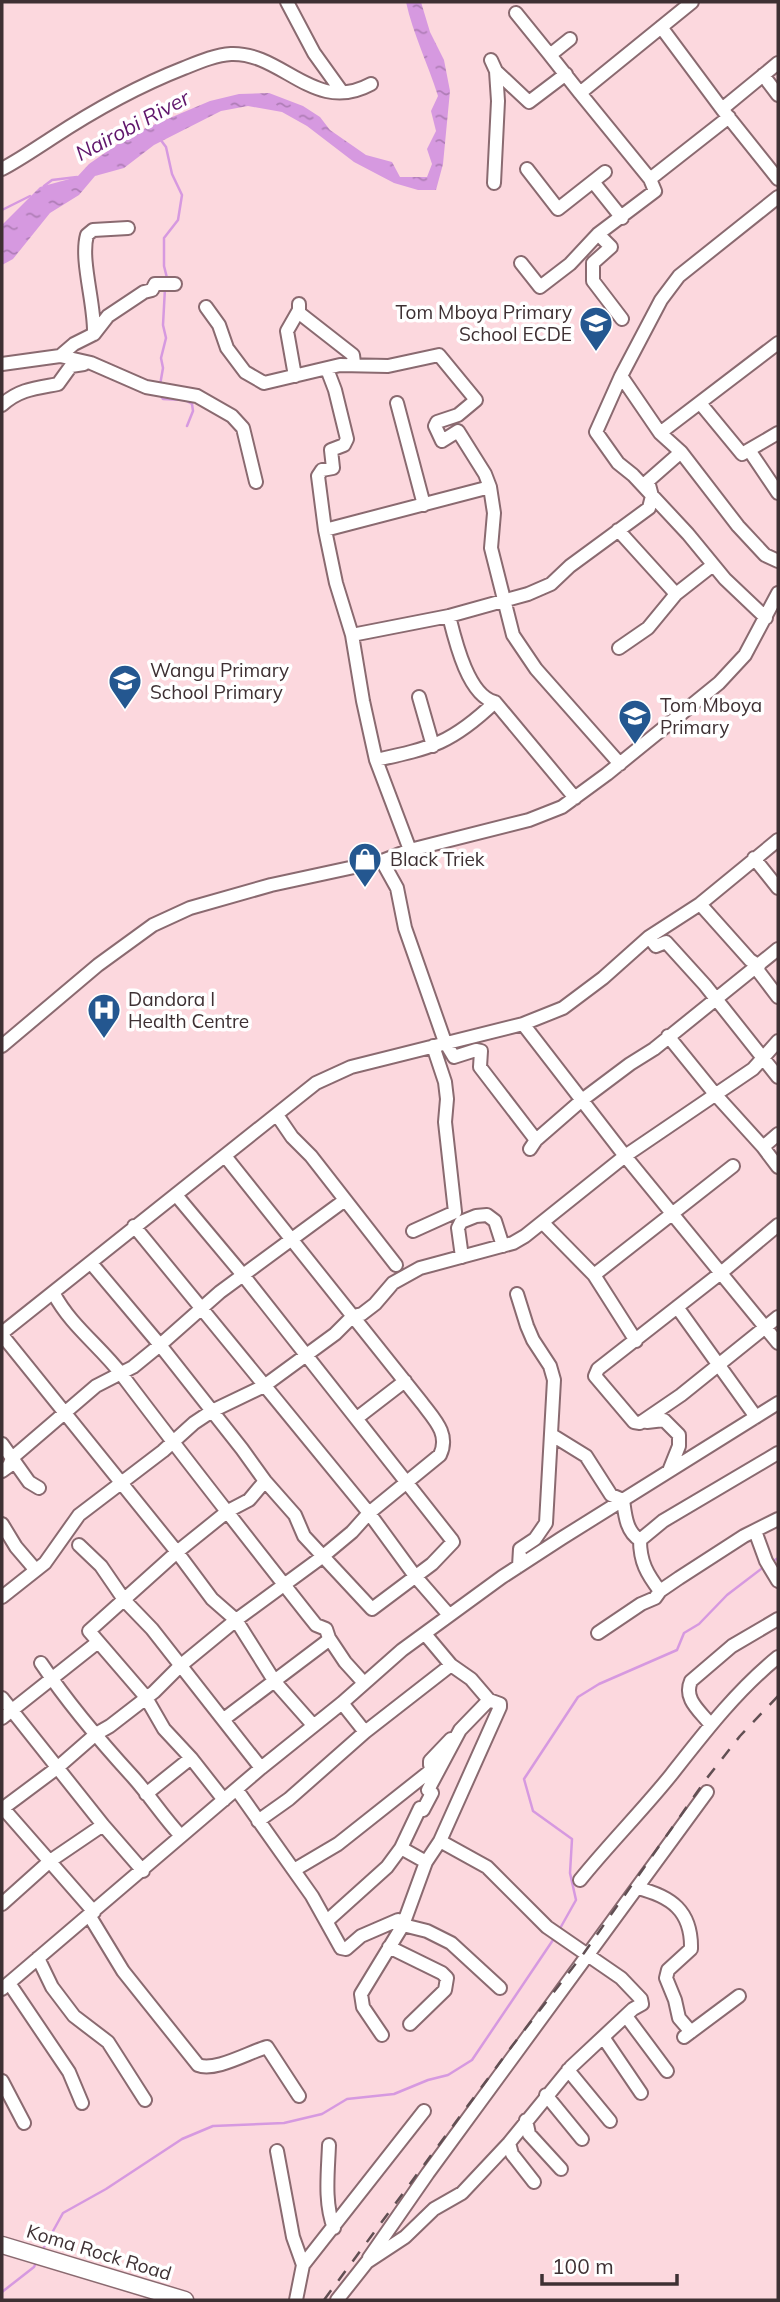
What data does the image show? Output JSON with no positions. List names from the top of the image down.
{
  "streets": {
    "main road": ["Koma Rock Road"]
  },
  "water": ["Nairobi River"],
  "places": {
    "school or university": ["Tom Mboya Primary School ECDE", "Wangu Primary School Primary", "Tom Mboya Primary"],
    "shop": ["Black Triek"],
    "hospital": ["Dandora I Health Centre"]
  },
  "scale_bar": "100 m"
}
